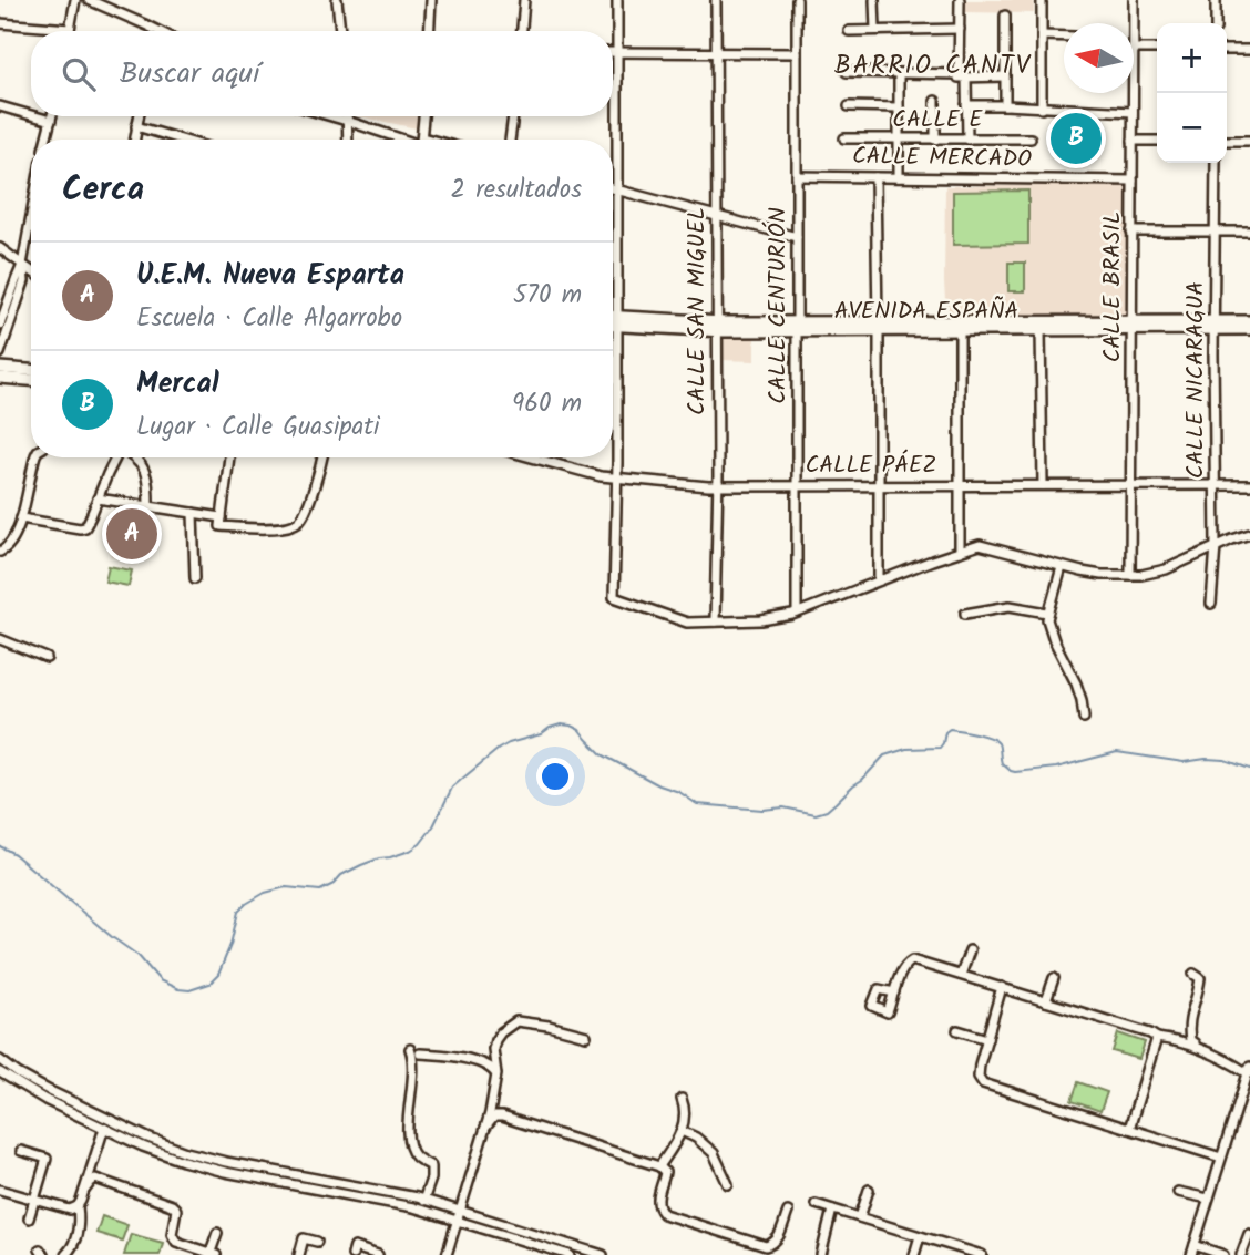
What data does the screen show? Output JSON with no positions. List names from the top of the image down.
{
  "streets": {
    "main road": ["AVENIDA ESPAÑA"],
    "street": [
      "CALLE E",
      "CALLE MERCADO",
      "CALLE BRASIL",
      "CALLE CENTURIÓN",
      "CALLE SAN MIGUEL",
      "CALLE NICARAGUA",
      "CALLE PÁEZ"
    ]
  },
  "crossings": [
    ["CALLE MERCADO", "CALLE BRASIL"],
    ["CALLE MERCADO", "CALLE CENTURIÓN"],
    ["CALLE BRASIL", "AVENIDA ESPAÑA"],
    ["CALLE BRASIL", "CALLE PÁEZ"],
    ["CALLE CENTURIÓN", "AVENIDA ESPAÑA"],
    ["CALLE CENTURIÓN", "CALLE PÁEZ"],
    ["CALLE SAN MIGUEL", "AVENIDA ESPAÑA"],
    ["CALLE SAN MIGUEL", "CALLE PÁEZ"],
    ["AVENIDA ESPAÑA", "CALLE NICARAGUA"],
    ["CALLE NICARAGUA", "CALLE PÁEZ"]
  ],
  "districts": ["BARRIO CANTV"],
  "north": "left",
  "page": {
    "map_buttons": ["+", "−"],
    "search": "Buscar aquí",
    "pins": ["B", "A"],
    "heading": ["Cerca", "2 resultados"],
    "list": [
      {
        "mark": "A",
        "name": "U.E.M. Nueva Esparta",
        "note": "Escuela · Calle Algarrobo",
        "value": "570 m"
      },
      {
        "mark": "B",
        "name": "Mercal",
        "note": "Lugar · Calle Guasipati",
        "value": "960 m"
      }
    ]
  }
}
